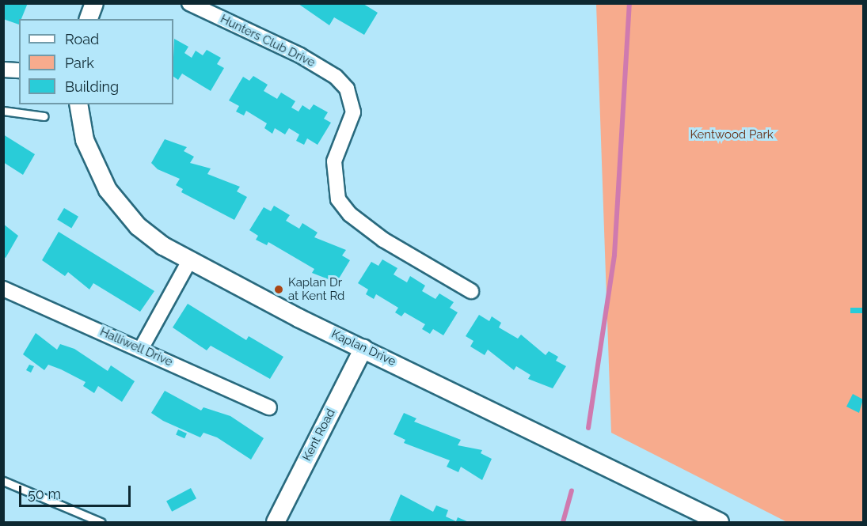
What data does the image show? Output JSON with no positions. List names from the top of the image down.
{
  "streets": {
    "street": [
      "Hunters Club Drive",
      "Halliwell Drive",
      "Kaplan Drive",
      "Kent Road"
    ]
  },
  "crossings": [
    ["Kaplan Drive", "Kent Road"]
  ],
  "parks": ["Kentwood Park"],
  "places": ["Kaplan Dr at Kent Rd"],
  "legend": ["Road", "Park", "Building"],
  "scale_bar": "50 m"
}
